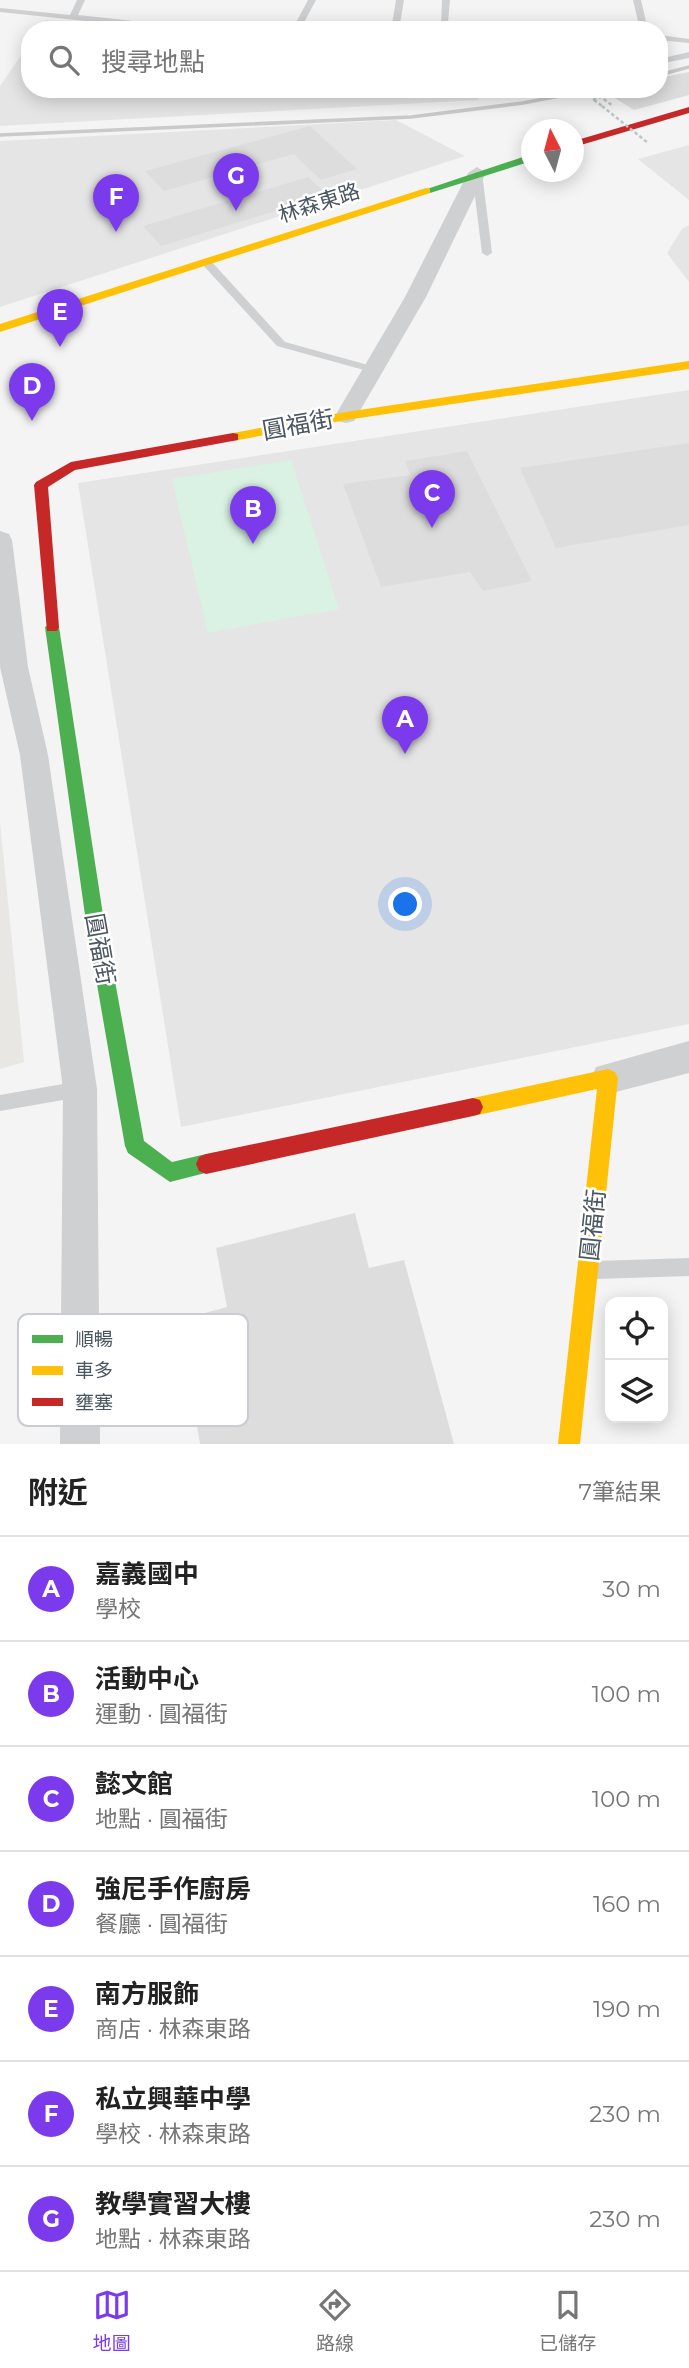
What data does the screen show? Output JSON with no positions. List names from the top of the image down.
{
  "streets": {
    "street": ["林森東路", "圓福街"]
  },
  "crossings": [
    ["林森東路", "圓福街"]
  ],
  "legend": ["順暢", "車多", "壅塞"],
  "north": "top",
  "page": {
    "search": "搜尋地點",
    "pins": [
      "G",
      "F",
      "E",
      "D",
      "C",
      "B",
      "A"
    ],
    "heading": ["附近", "7筆結果"],
    "list": [
      {
        "mark": "A",
        "name": "嘉義國中",
        "note": "學校",
        "value": "30 m"
      },
      {
        "mark": "B",
        "name": "活動中心",
        "note": "運動 · 圓福街",
        "value": "100 m"
      },
      {
        "mark": "C",
        "name": "懿文館",
        "note": "地點 · 圓福街",
        "value": "100 m"
      },
      {
        "mark": "D",
        "name": "強尼手作廚房",
        "note": "餐廳 · 圓福街",
        "value": "160 m"
      },
      {
        "mark": "E",
        "name": "南方服飾",
        "note": "商店 · 林森東路",
        "value": "190 m"
      },
      {
        "mark": "F",
        "name": "私立興華中學",
        "note": "學校 · 林森東路",
        "value": "230 m"
      },
      {
        "mark": "G",
        "name": "教學實習大樓",
        "note": "地點 · 林森東路",
        "value": "230 m"
      }
    ],
    "nav": ["地圖", "路線", "已儲存"]
  }
}
